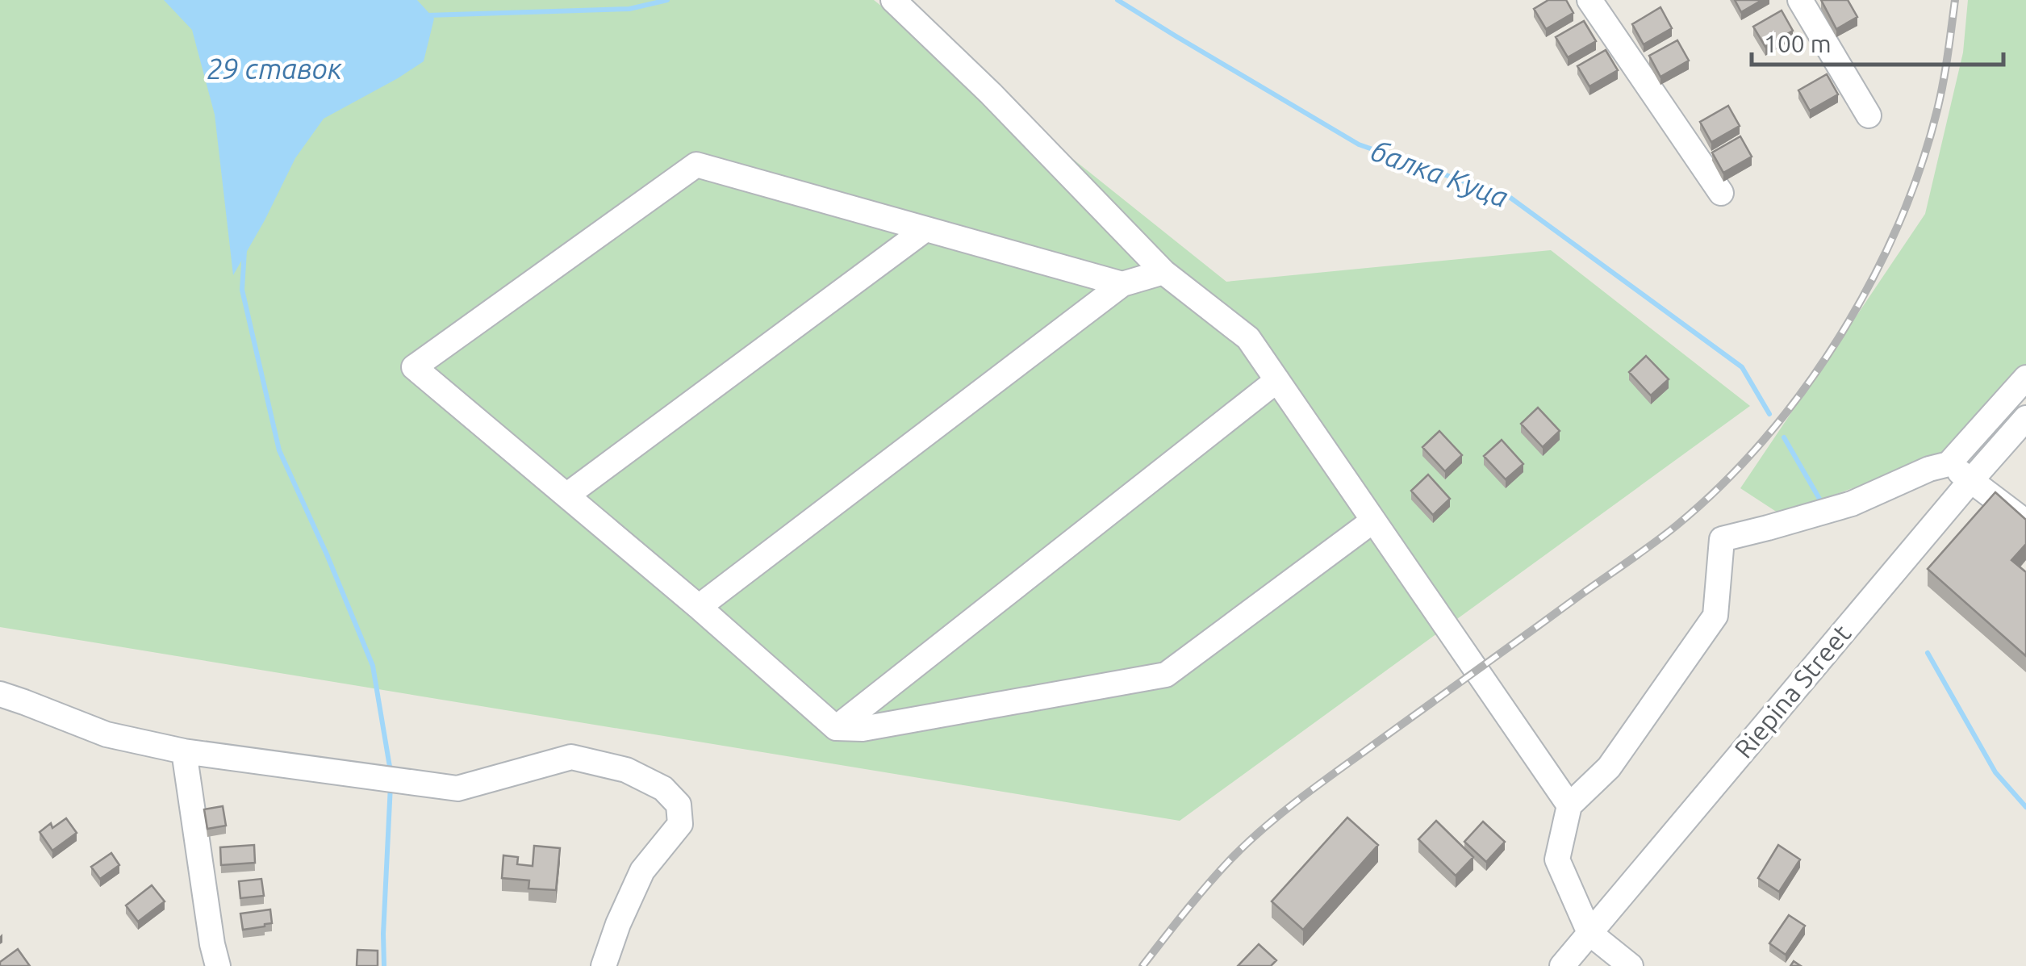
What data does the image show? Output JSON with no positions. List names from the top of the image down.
{
  "streets": {
    "street": ["Riepina Street"]
  },
  "water": ["29 ставок", "балка Куца"],
  "scale_bar": "100 m"
}
